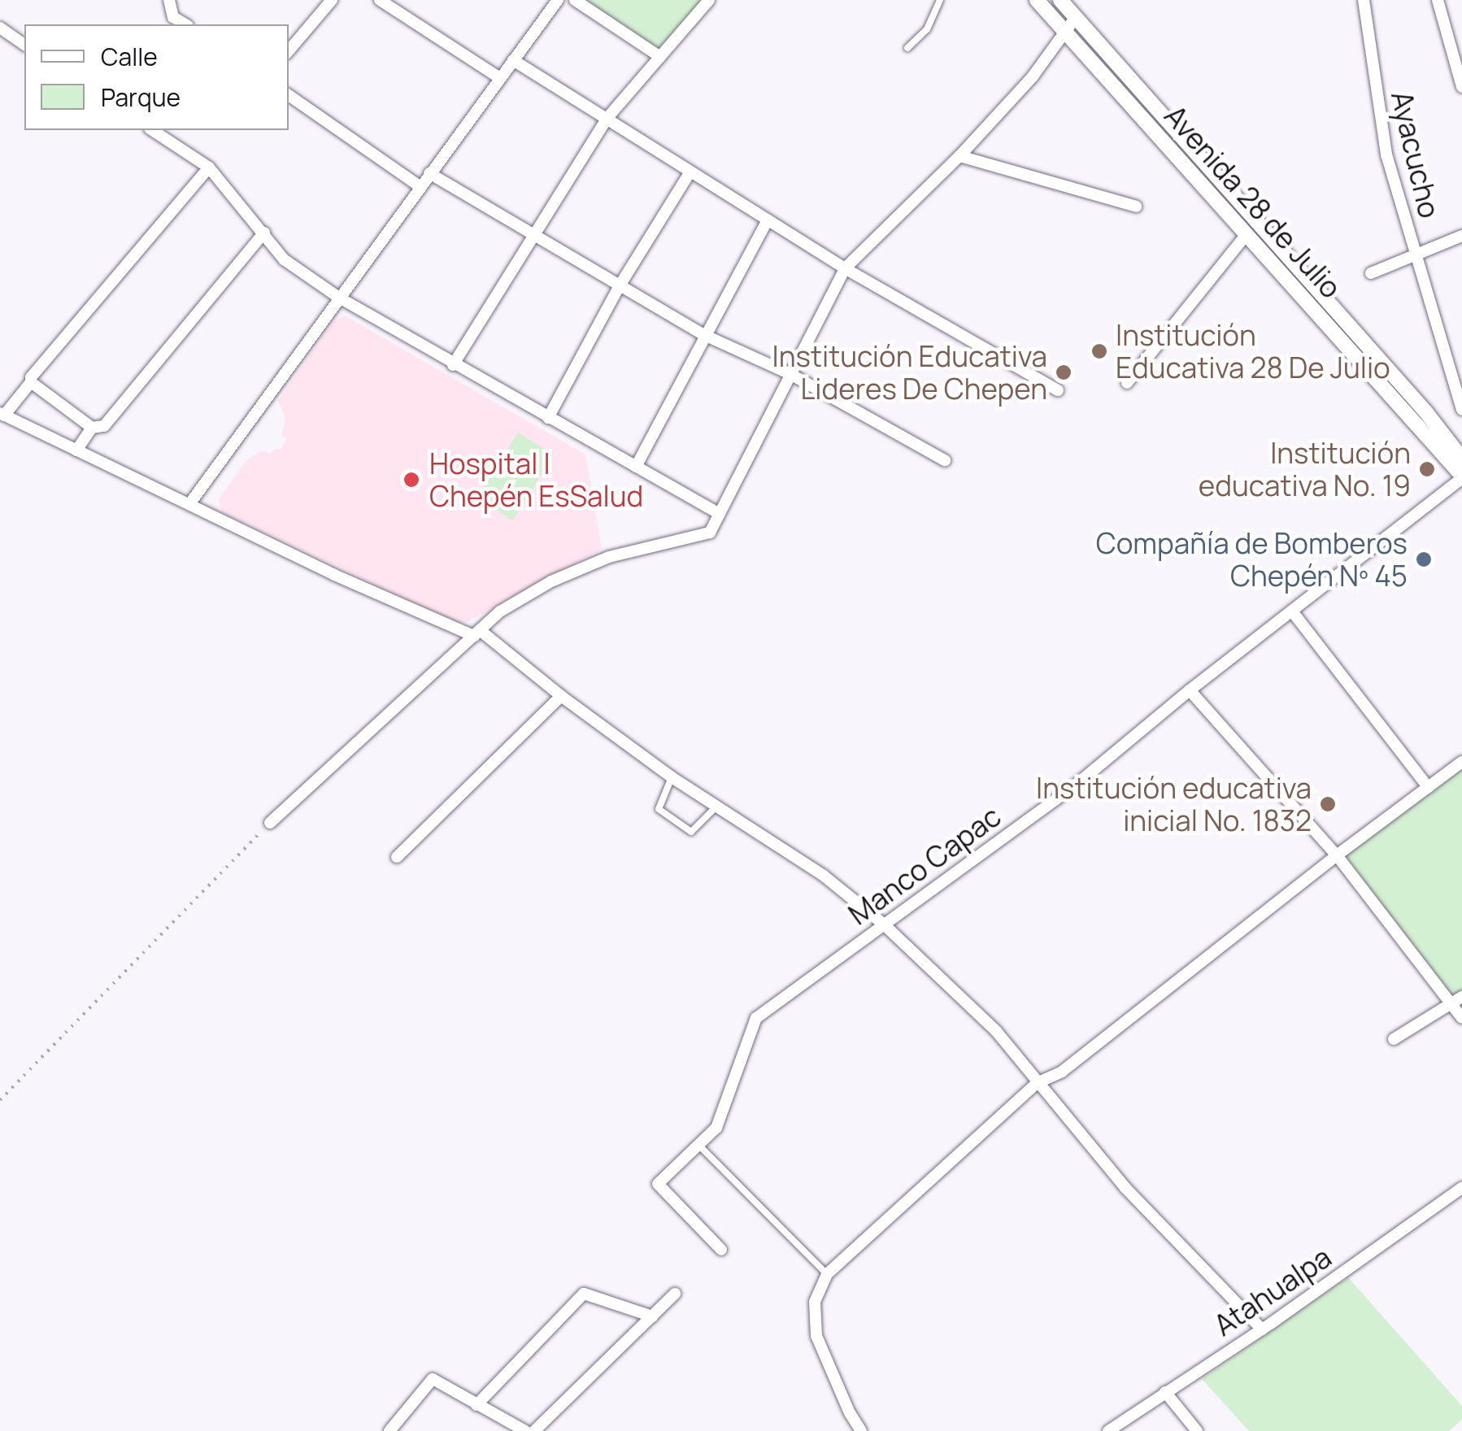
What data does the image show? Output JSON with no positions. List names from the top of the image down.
{
  "streets": {
    "street": [
      "Ayacucho",
      "Avenida 28 de Julio",
      "Manco Capac",
      "Atahualpa"
    ]
  },
  "crossings": [
    ["Avenida 28 de Julio", "Manco Capac"]
  ],
  "places": [
    "Institución Educativa 28 De Julio",
    "Institución Educativa Lideres De Chepen",
    "Institución educativa No. 19",
    "Hospital I Chepén EsSalud",
    "Compañía de Bomberos Chepén Nº 45",
    "Institución educativa inicial No. 1832"
  ],
  "legend": ["Calle", "Parque"]
}
